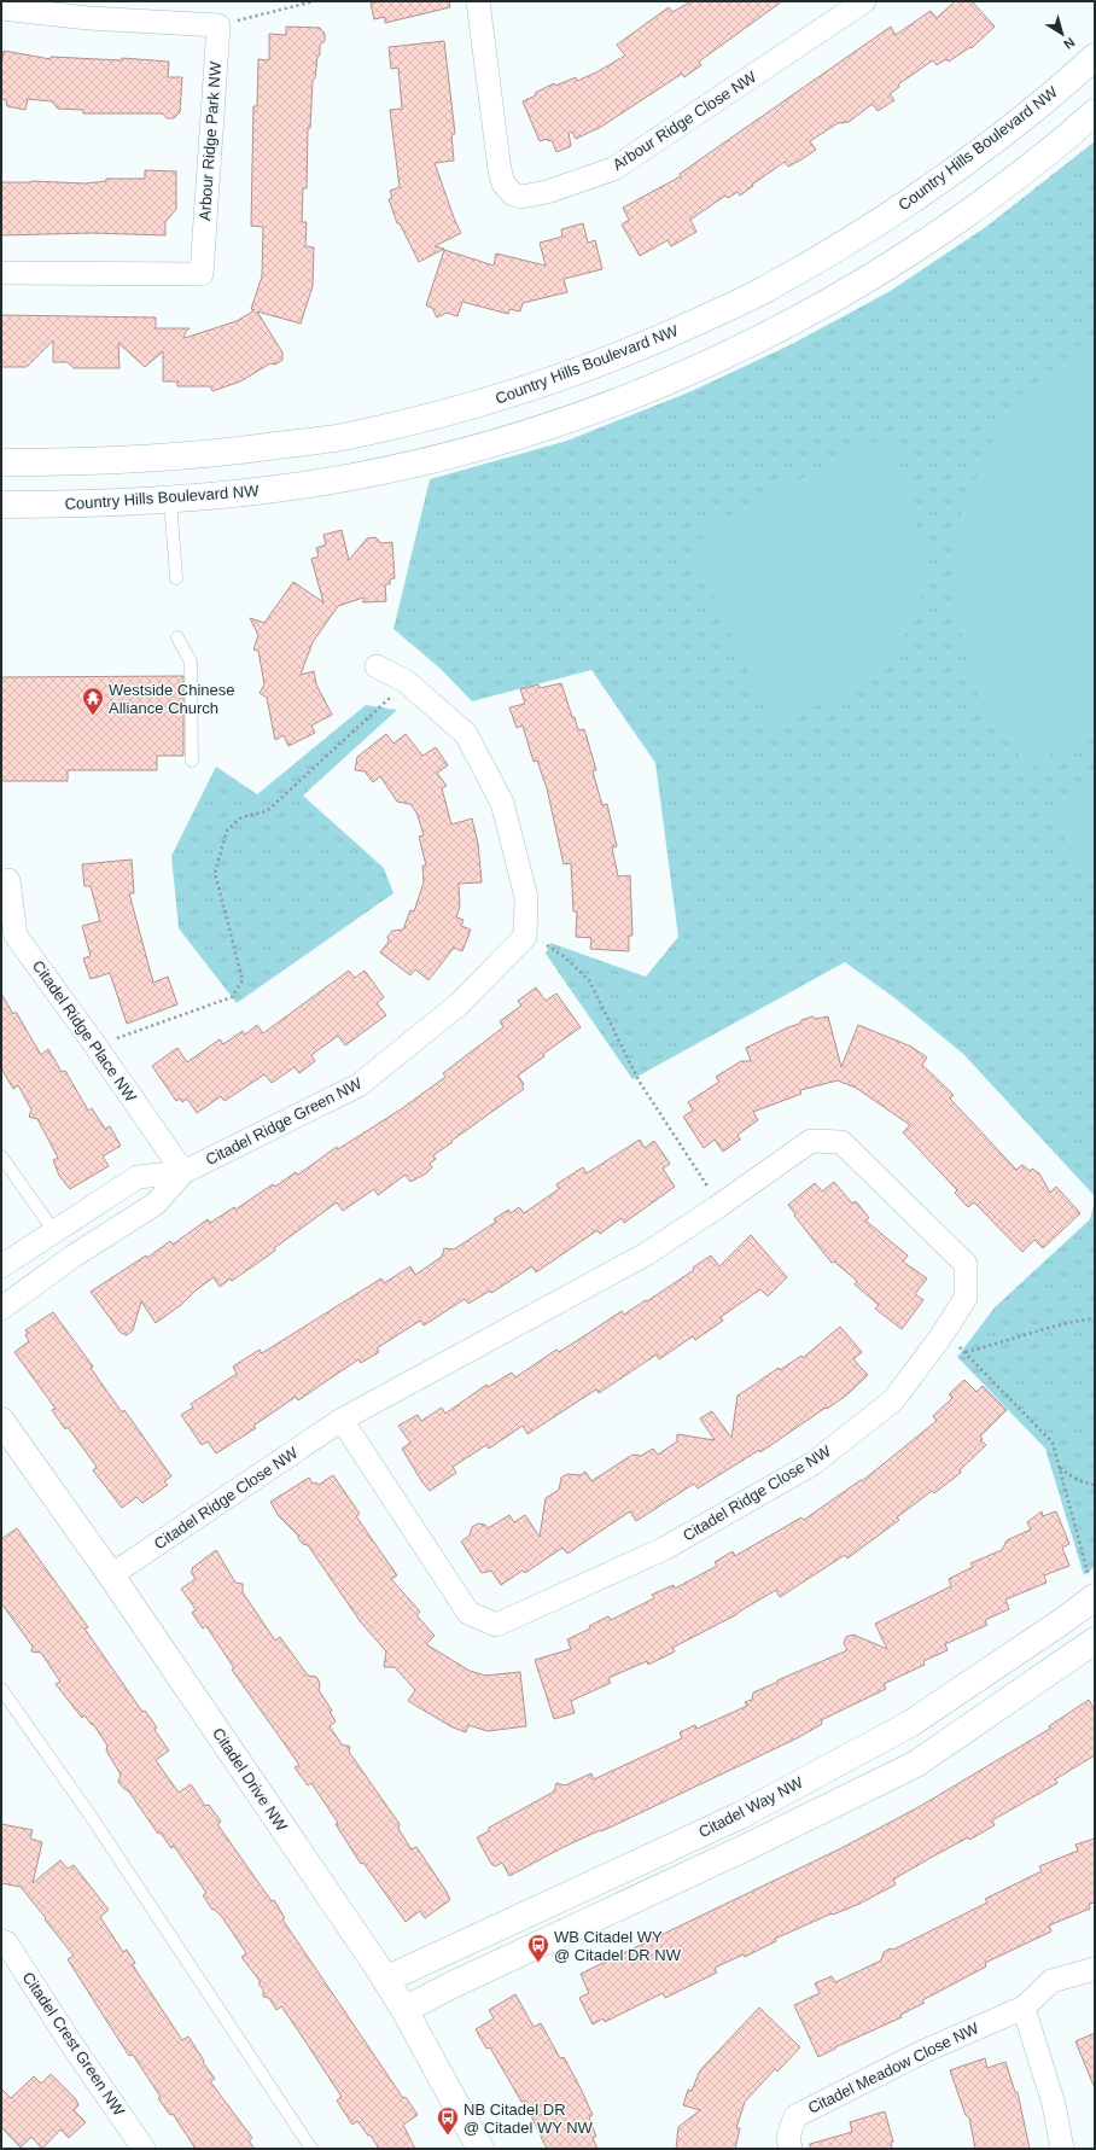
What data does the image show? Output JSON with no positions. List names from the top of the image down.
{
  "streets": {
    "street": [
      "Arbour Ridge Close NW",
      "Arbour Ridge Park NW",
      "Country Hills Boulevard NW",
      "Citadel Ridge Place NW",
      "Citadel Ridge Green NW",
      "Citadel Ridge Close NW",
      "Citadel Drive NW",
      "Citadel Way NW",
      "Citadel Crest Green NW",
      "Citadel Meadow Close NW"
    ]
  },
  "crossings": [
    ["Citadel Ridge Place NW", "Citadel Ridge Green NW"],
    ["Citadel Ridge Close NW", "Citadel Drive NW"],
    ["Citadel Drive NW", "Citadel Way NW"]
  ],
  "places": {
    "temple": ["Westside Chinese Alliance Church"],
    "bus stop": ["WB Citadel WY @ Citadel DR NW", "NB Citadel DR @ Citadel WY NW"]
  },
  "north": "bottom right"
}
